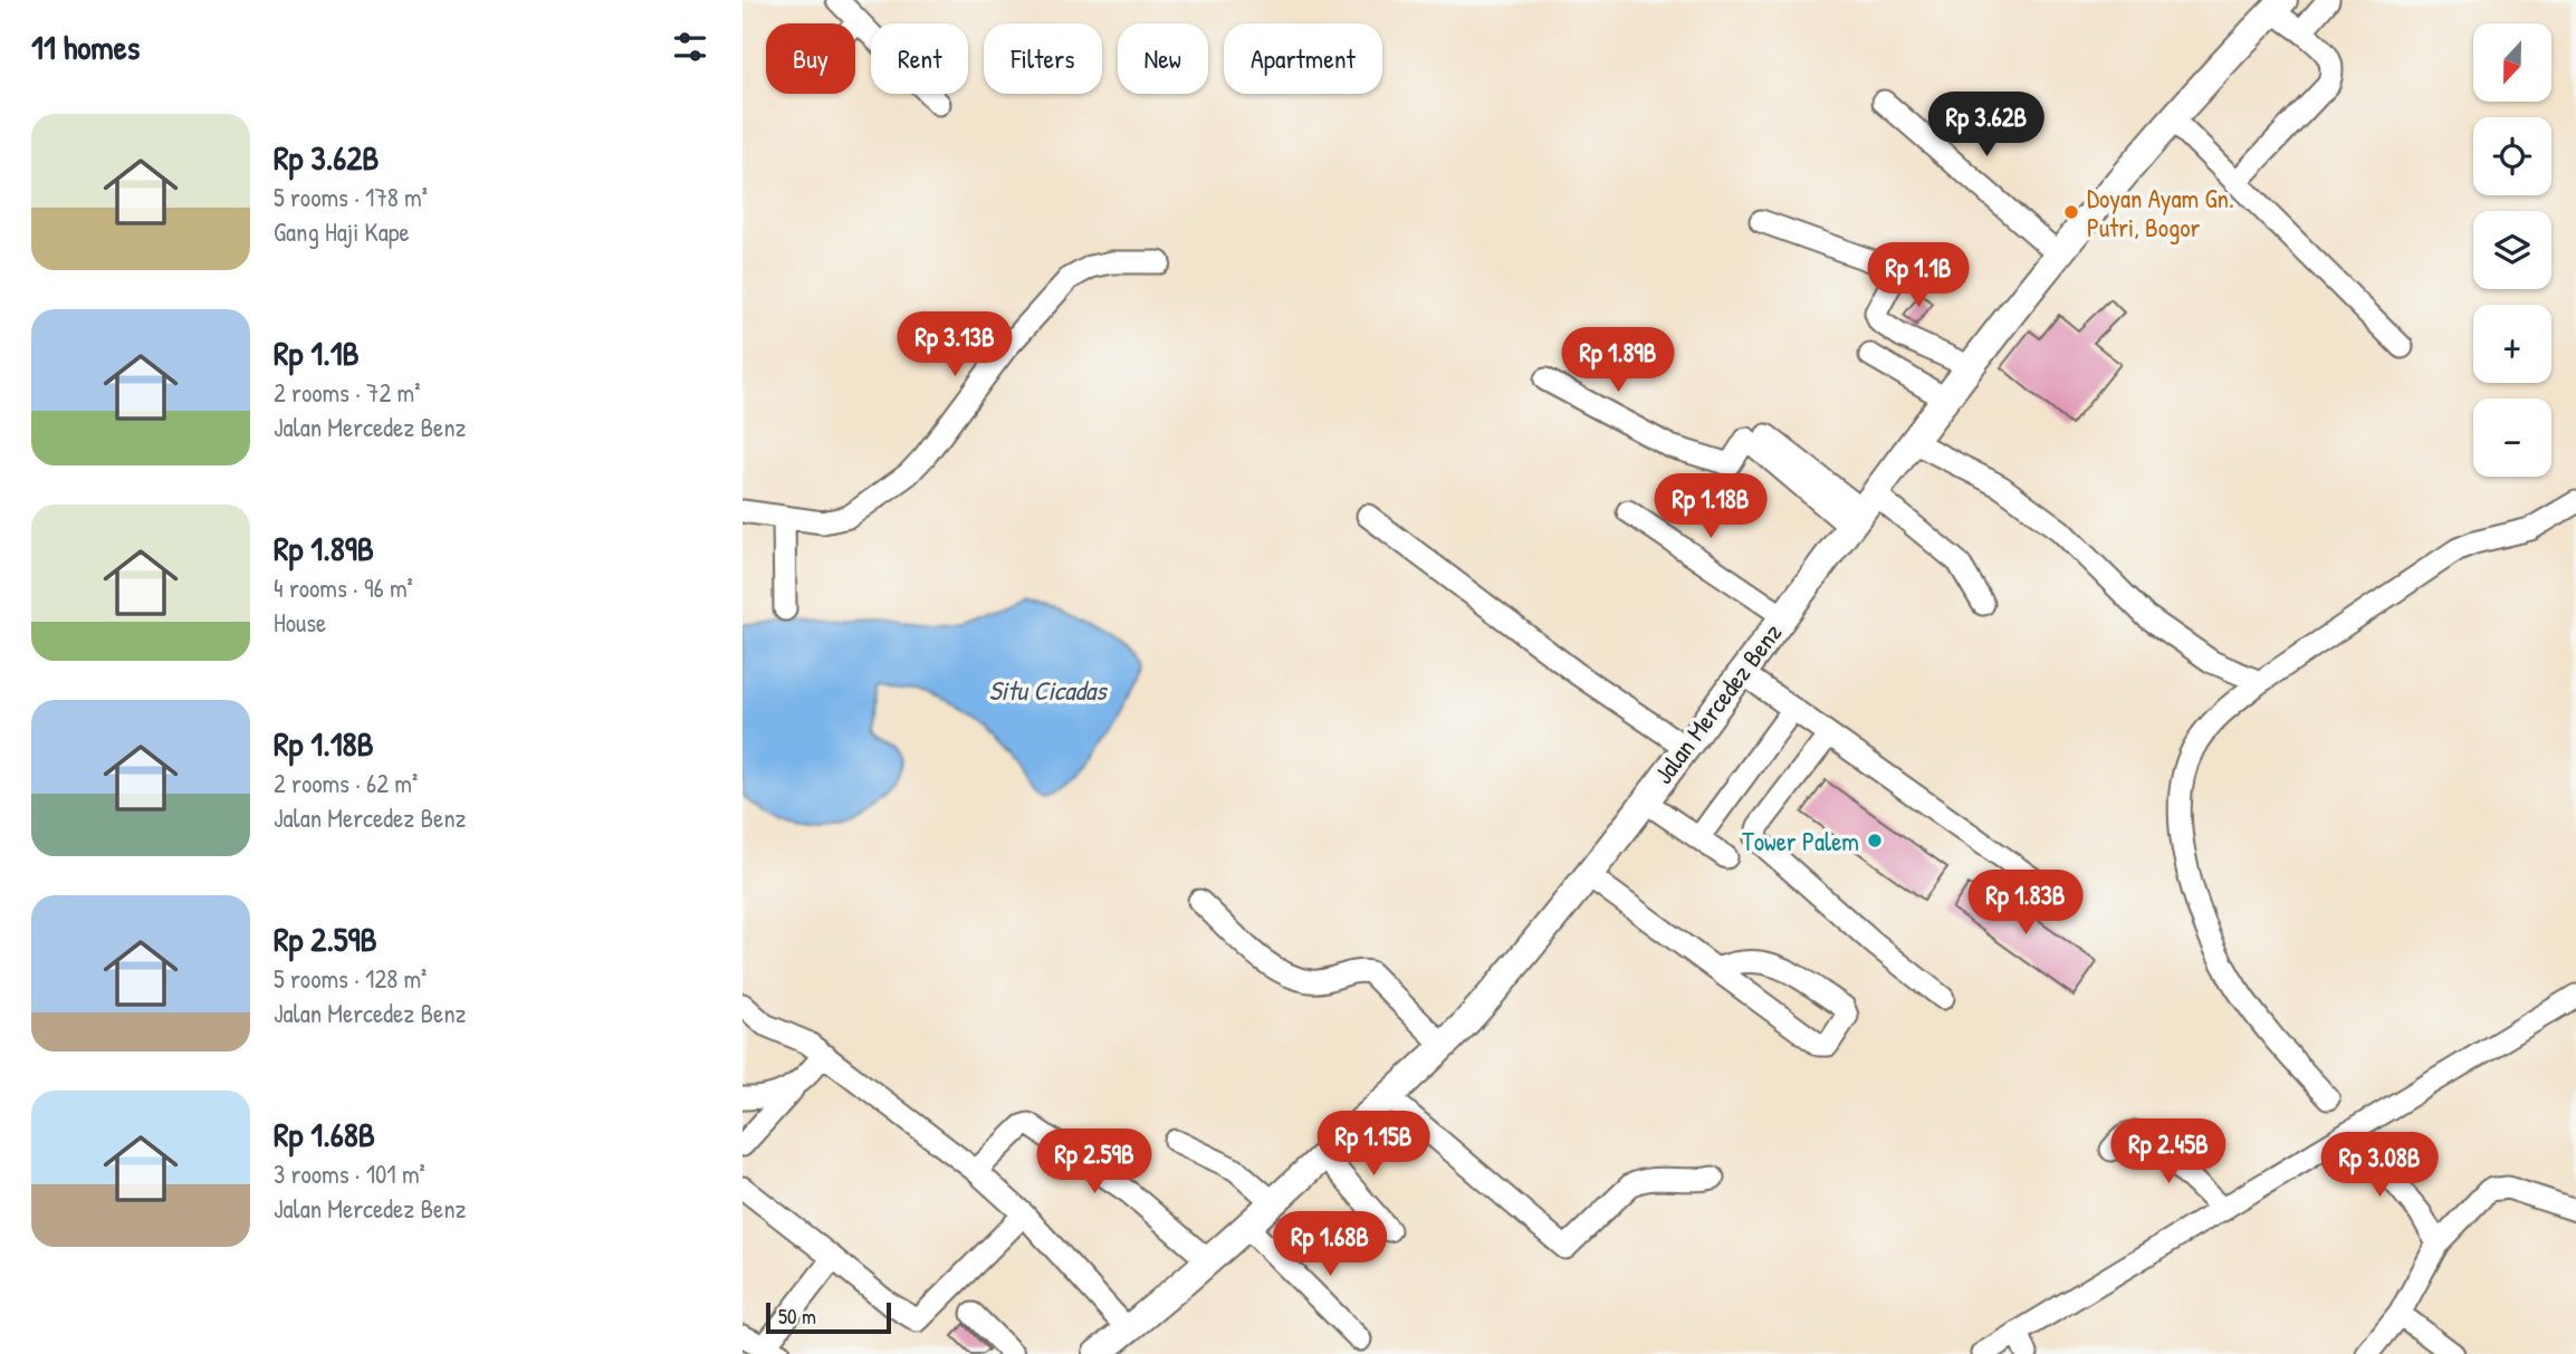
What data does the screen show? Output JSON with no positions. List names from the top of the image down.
{
  "streets": {
    "main road": ["Jalan Mercedez Benz"]
  },
  "water": ["Situ Cicadas"],
  "places": ["Doyan Ayam Gn. Putri, Bogor", "Tower Palem"],
  "scale_bar": "50 m",
  "north": "bottom",
  "page": {
    "heading": "11 homes",
    "map_buttons": ["+", "−"],
    "chip": [
      "Buy",
      "Rent",
      "Filters",
      "New",
      "Apartment"
    ],
    "price": [
      "Rp 3.62B",
      "Rp 1.1B",
      "Rp 3.13B",
      "Rp 1.89B",
      "Rp 1.18B",
      "Rp 1.83B",
      "Rp 1.15B",
      "Rp 2.45B",
      "Rp 2.59B",
      "Rp 3.08B",
      "Rp 1.68B"
    ],
    "list": [
      {
        "name": "Rp 3.62B",
        "note": "5 rooms · 178 m² · Gang Haji Kape"
      },
      {
        "name": "Rp 1.1B",
        "note": "2 rooms · 72 m² · Jalan Mercedez Benz"
      },
      {
        "name": "Rp 1.89B",
        "note": "4 rooms · 96 m² · House"
      },
      {
        "name": "Rp 1.18B",
        "note": "2 rooms · 62 m² · Jalan Mercedez Benz"
      },
      {
        "name": "Rp 2.59B",
        "note": "5 rooms · 128 m² · Jalan Mercedez Benz"
      },
      {
        "name": "Rp 1.68B",
        "note": "3 rooms · 101 m² · Jalan Mercedez Benz"
      }
    ],
    "scale": "50 m"
  }
}
